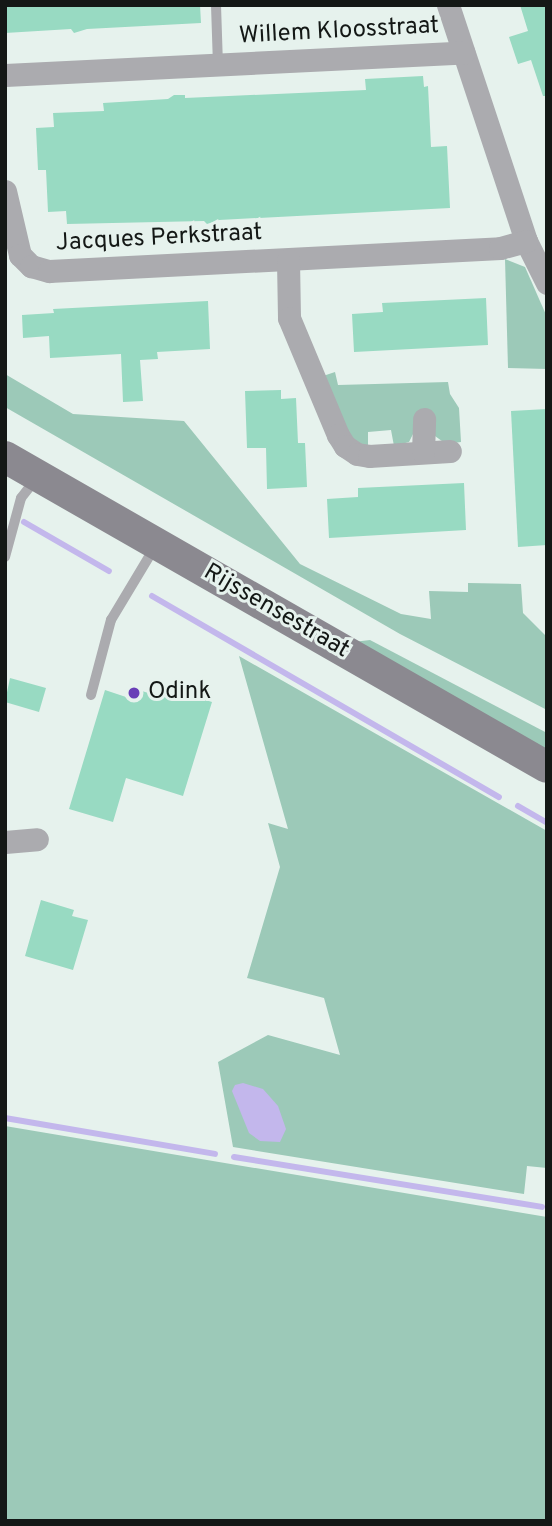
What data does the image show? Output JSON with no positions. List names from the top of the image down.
{
  "streets": {
    "main road": ["Rijssensestraat"],
    "street": ["Willem Kloosstraat", "Jacques Perkstraat"]
  },
  "places": ["Odink"]
}
